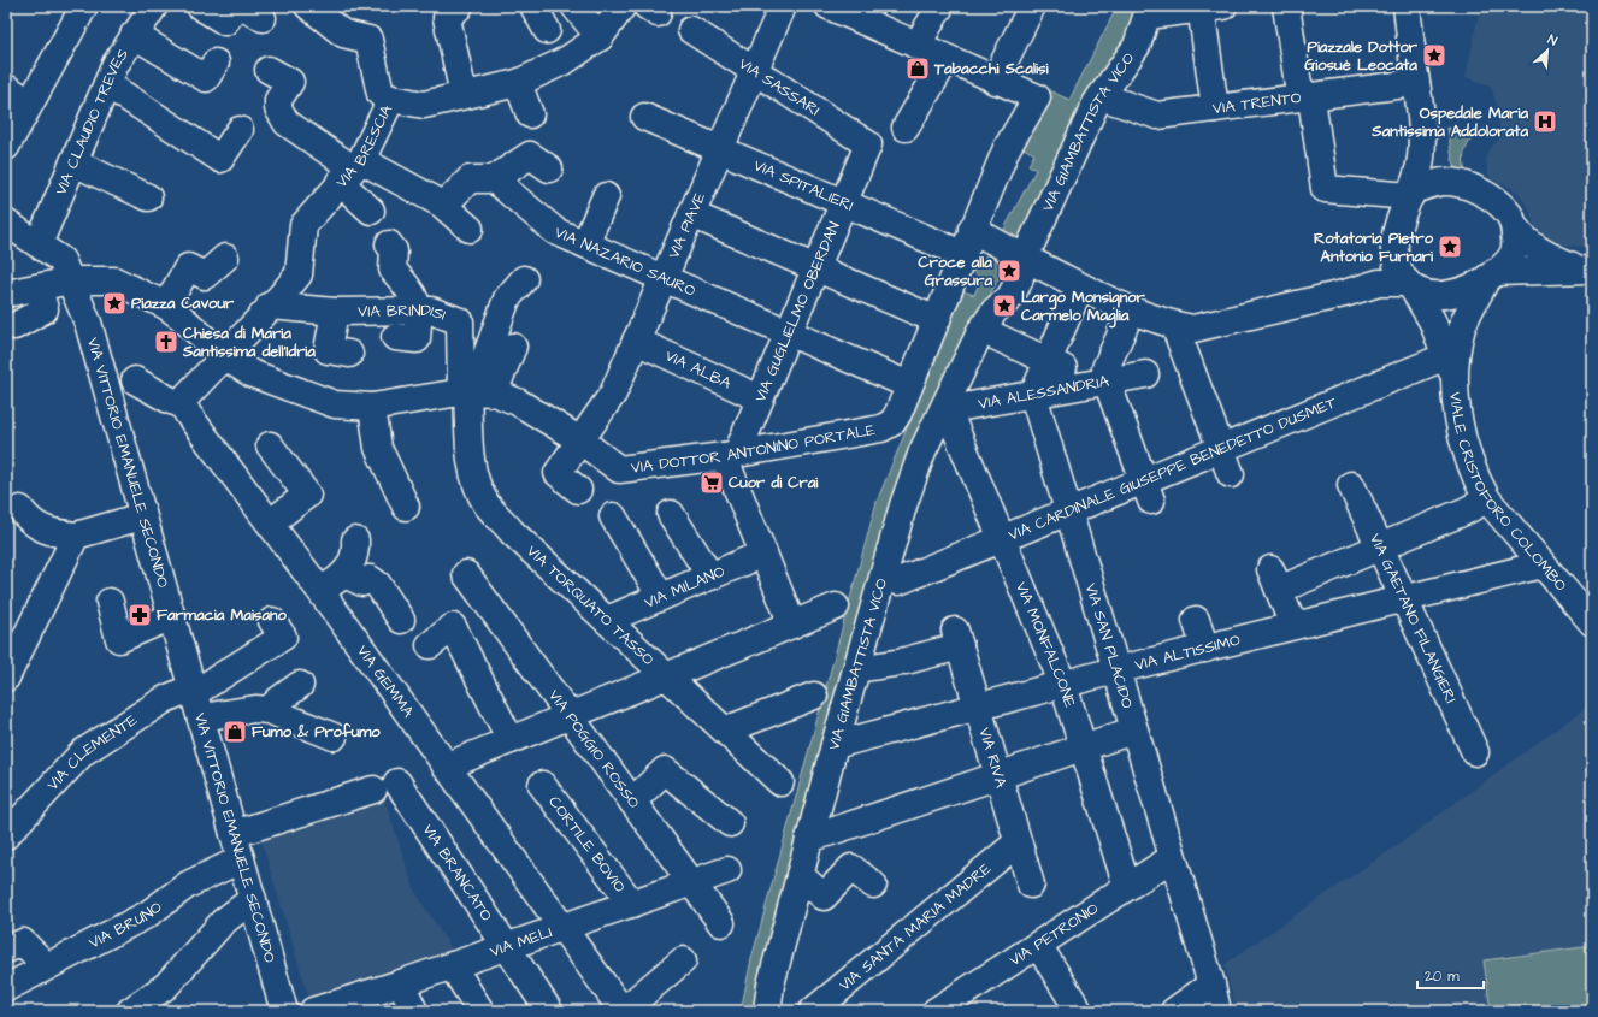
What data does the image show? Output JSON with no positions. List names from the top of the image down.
{
  "streets": {
    "street": [
      "VIA SASSARI",
      "VIA TRENTO",
      "VIA CLAUDIO TREVES",
      "VIA GIAMBATTISTA VICO",
      "VIA BRESCIA",
      "VIA SPITALIERI",
      "VIA PIAVE",
      "VIA NAZARIO SAURO",
      "VIA GUGLIELMO OBERDAN",
      "VIA BRINDISI",
      "VIA ALBA",
      "VIA ALESSANDRIA",
      "VIA DOTTOR ANTONINO PORTALE",
      "VIA VITTORIO EMANUELE SECONDO",
      "VIA CARDINALE GIUSEPPE BENEDETTO DUSMET",
      "VIALE CRISTOFORO COLOMBO",
      "VIA MILANO",
      "VIA TORQUATO TASSO",
      "VIA GAETANO FILANGIERI",
      "VIA MONFALCONE",
      "VIA SAN PLACIDO",
      "VIA ALTISSIMO",
      "VIA GEMMA",
      "VIA POGGIO ROSSO",
      "VIA CLEMENTE",
      "VIA RIVA",
      "CORTILE BOVIO",
      "VIA BRANCATO",
      "VIA BRUNO",
      "VIA SANTA MARIA MADRE",
      "VIA PETRONIO",
      "VIA MELI"
    ]
  },
  "crossings": [
    ["VIA SASSARI", "VIA PIAVE"],
    ["VIA SASSARI", "VIA GUGLIELMO OBERDAN"],
    ["VIA TRENTO", "VIA GIAMBATTISTA VICO"],
    ["VIA CLAUDIO TREVES", "VIA VITTORIO EMANUELE SECONDO"],
    ["VIA GIAMBATTISTA VICO", "VIA ALESSANDRIA"],
    ["VIA GIAMBATTISTA VICO", "VIA MONFALCONE"],
    ["VIA GIAMBATTISTA VICO", "VIA ALTISSIMO"],
    ["VIA GIAMBATTISTA VICO", "VIA RIVA"],
    ["VIA BRESCIA", "VIA BRINDISI"],
    ["VIA SPITALIERI", "VIA PIAVE"],
    ["VIA SPITALIERI", "VIA GUGLIELMO OBERDAN"],
    ["VIA SPITALIERI", "VIA DOTTOR ANTONINO PORTALE"],
    ["VIA PIAVE", "VIA NAZARIO SAURO"],
    ["VIA PIAVE", "VIA ALBA"],
    ["VIA PIAVE", "VIA DOTTOR ANTONINO PORTALE"],
    ["VIA NAZARIO SAURO", "VIA GUGLIELMO OBERDAN"],
    ["VIA NAZARIO SAURO", "VIA DOTTOR ANTONINO PORTALE"],
    ["VIA GUGLIELMO OBERDAN", "VIA ALBA"],
    ["VIA GUGLIELMO OBERDAN", "VIA DOTTOR ANTONINO PORTALE"],
    ["VIA BRINDISI", "VIA DOTTOR ANTONINO PORTALE"],
    ["VIA BRINDISI", "VIA TORQUATO TASSO"],
    ["VIA ALESSANDRIA", "VIA MONFALCONE"],
    ["VIA ALESSANDRIA", "VIA SAN PLACIDO"],
    ["VIA DOTTOR ANTONINO PORTALE", "VIA TORQUATO TASSO"],
    ["VIA VITTORIO EMANUELE SECONDO", "VIA CLEMENTE"],
    ["VIA VITTORIO EMANUELE SECONDO", "VIA BRANCATO"],
    ["VIA VITTORIO EMANUELE SECONDO", "VIA BRUNO"],
    ["VIA CARDINALE GIUSEPPE BENEDETTO DUSMET", "VIALE CRISTOFORO COLOMBO"],
    ["VIA CARDINALE GIUSEPPE BENEDETTO DUSMET", "VIA MONFALCONE"],
    ["VIA CARDINALE GIUSEPPE BENEDETTO DUSMET", "VIA SAN PLACIDO"],
    ["VIALE CRISTOFORO COLOMBO", "VIA ALTISSIMO"],
    ["VIA MILANO", "VIA TORQUATO TASSO"],
    ["VIA GAETANO FILANGIERI", "VIA ALTISSIMO"],
    ["VIA MONFALCONE", "VIA ALTISSIMO"],
    ["VIA MONFALCONE", "VIA PETRONIO"],
    ["VIA SAN PLACIDO", "VIA ALTISSIMO"],
    ["VIA SAN PLACIDO", "VIA PETRONIO"],
    ["VIA ALTISSIMO", "VIA RIVA"],
    ["VIA GEMMA", "VIA MELI"],
    ["VIA POGGIO ROSSO", "VIA MELI"],
    ["VIA RIVA", "VIA SANTA MARIA MADRE"],
    ["CORTILE BOVIO", "VIA MELI"],
    ["VIA BRANCATO", "VIA BRUNO"],
    ["VIA BRANCATO", "VIA MELI"]
  ],
  "places": {
    "place": [
      "Piazzale Dottor Giosuè Leocata",
      "Rotatoria Pietro Antonio Furnari",
      "Croce alla Grassura",
      "Piazza Cavour",
      "Largo Monsignor Carmelo Maglia"
    ],
    "shop": ["Tabacchi Scalisi", "Fumo & Profumo"],
    "hospital": ["Ospedale Maria Santissima Addolorata"],
    "church": ["Chiesa di Maria Santissima dell'Idria"],
    "supermarket": ["Cuor di Crai"],
    "pharmacy": ["Farmacia Maisano"]
  },
  "scale_bar": "20 m",
  "north": "top right"
}
